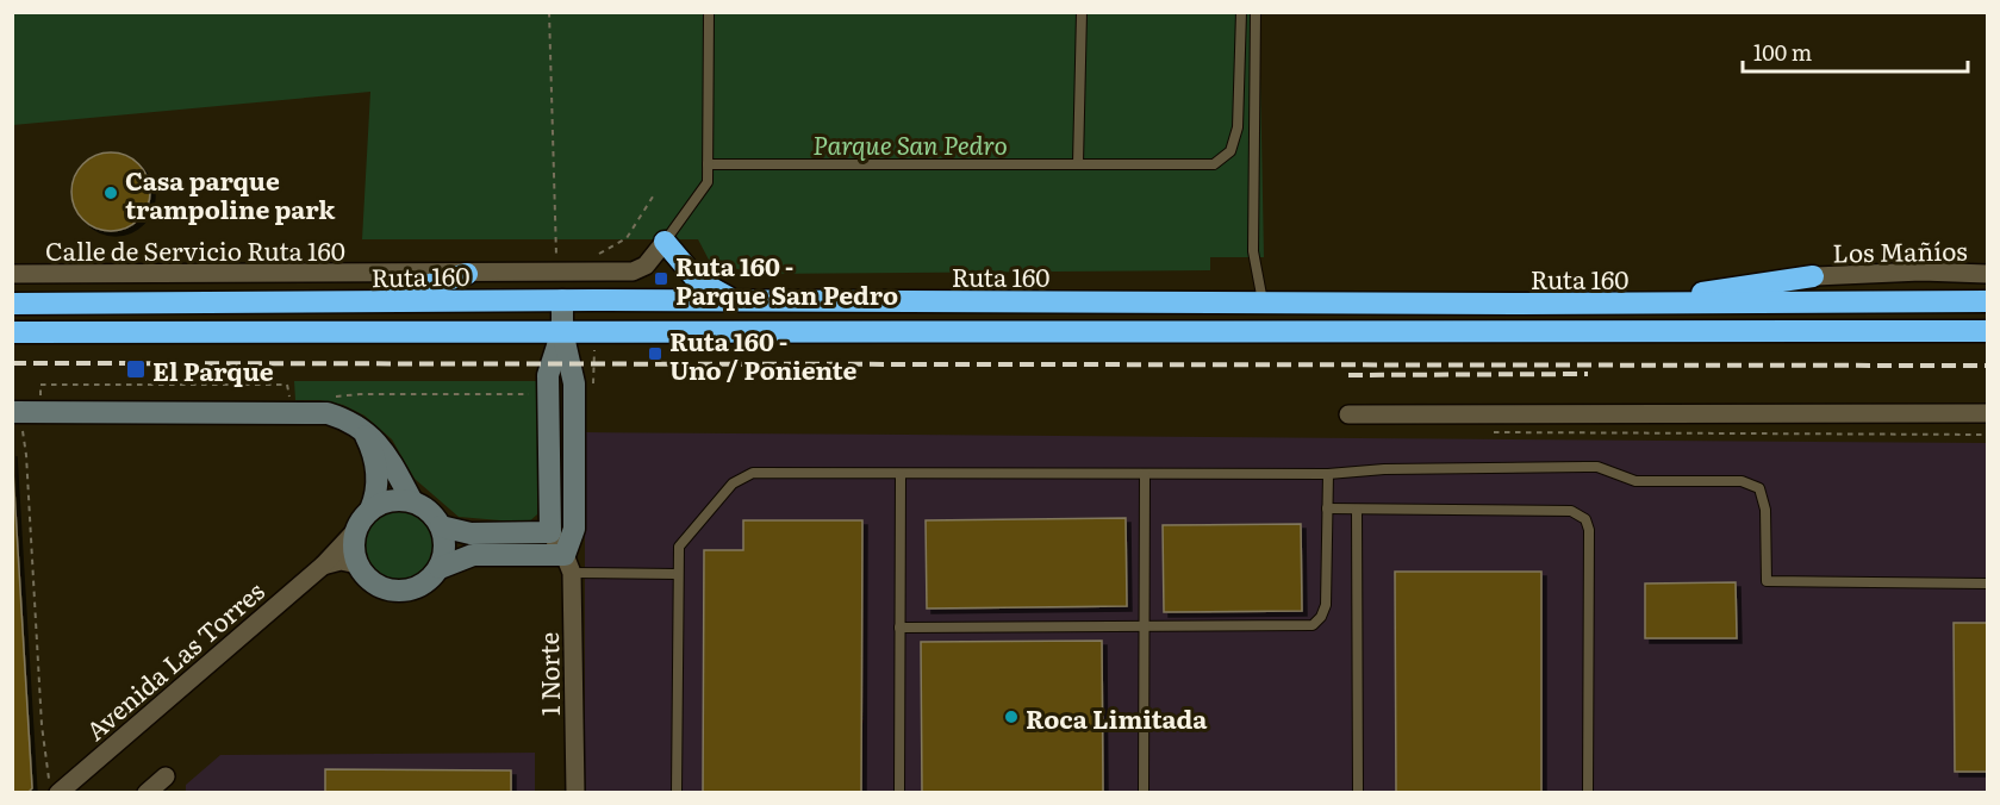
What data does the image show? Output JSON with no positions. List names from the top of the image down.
{
  "streets": {
    "highway": ["Ruta 160"],
    "street": [
      "Calle de Servicio Ruta 160",
      "Los Mañíos",
      "Avenida Las Torres",
      "1 Norte"
    ]
  },
  "crossings": [
    ["Ruta 160", "1 Norte"]
  ],
  "parks": ["Parque San Pedro"],
  "places": {
    "other": ["Casa parque trampoline park", "Roca Limitada"],
    "transit": ["Ruta 160 - Parque San Pedro", "Ruta 160 - Uno / Poniente", "El Parque"]
  },
  "scale_bar": "100 m"
}
